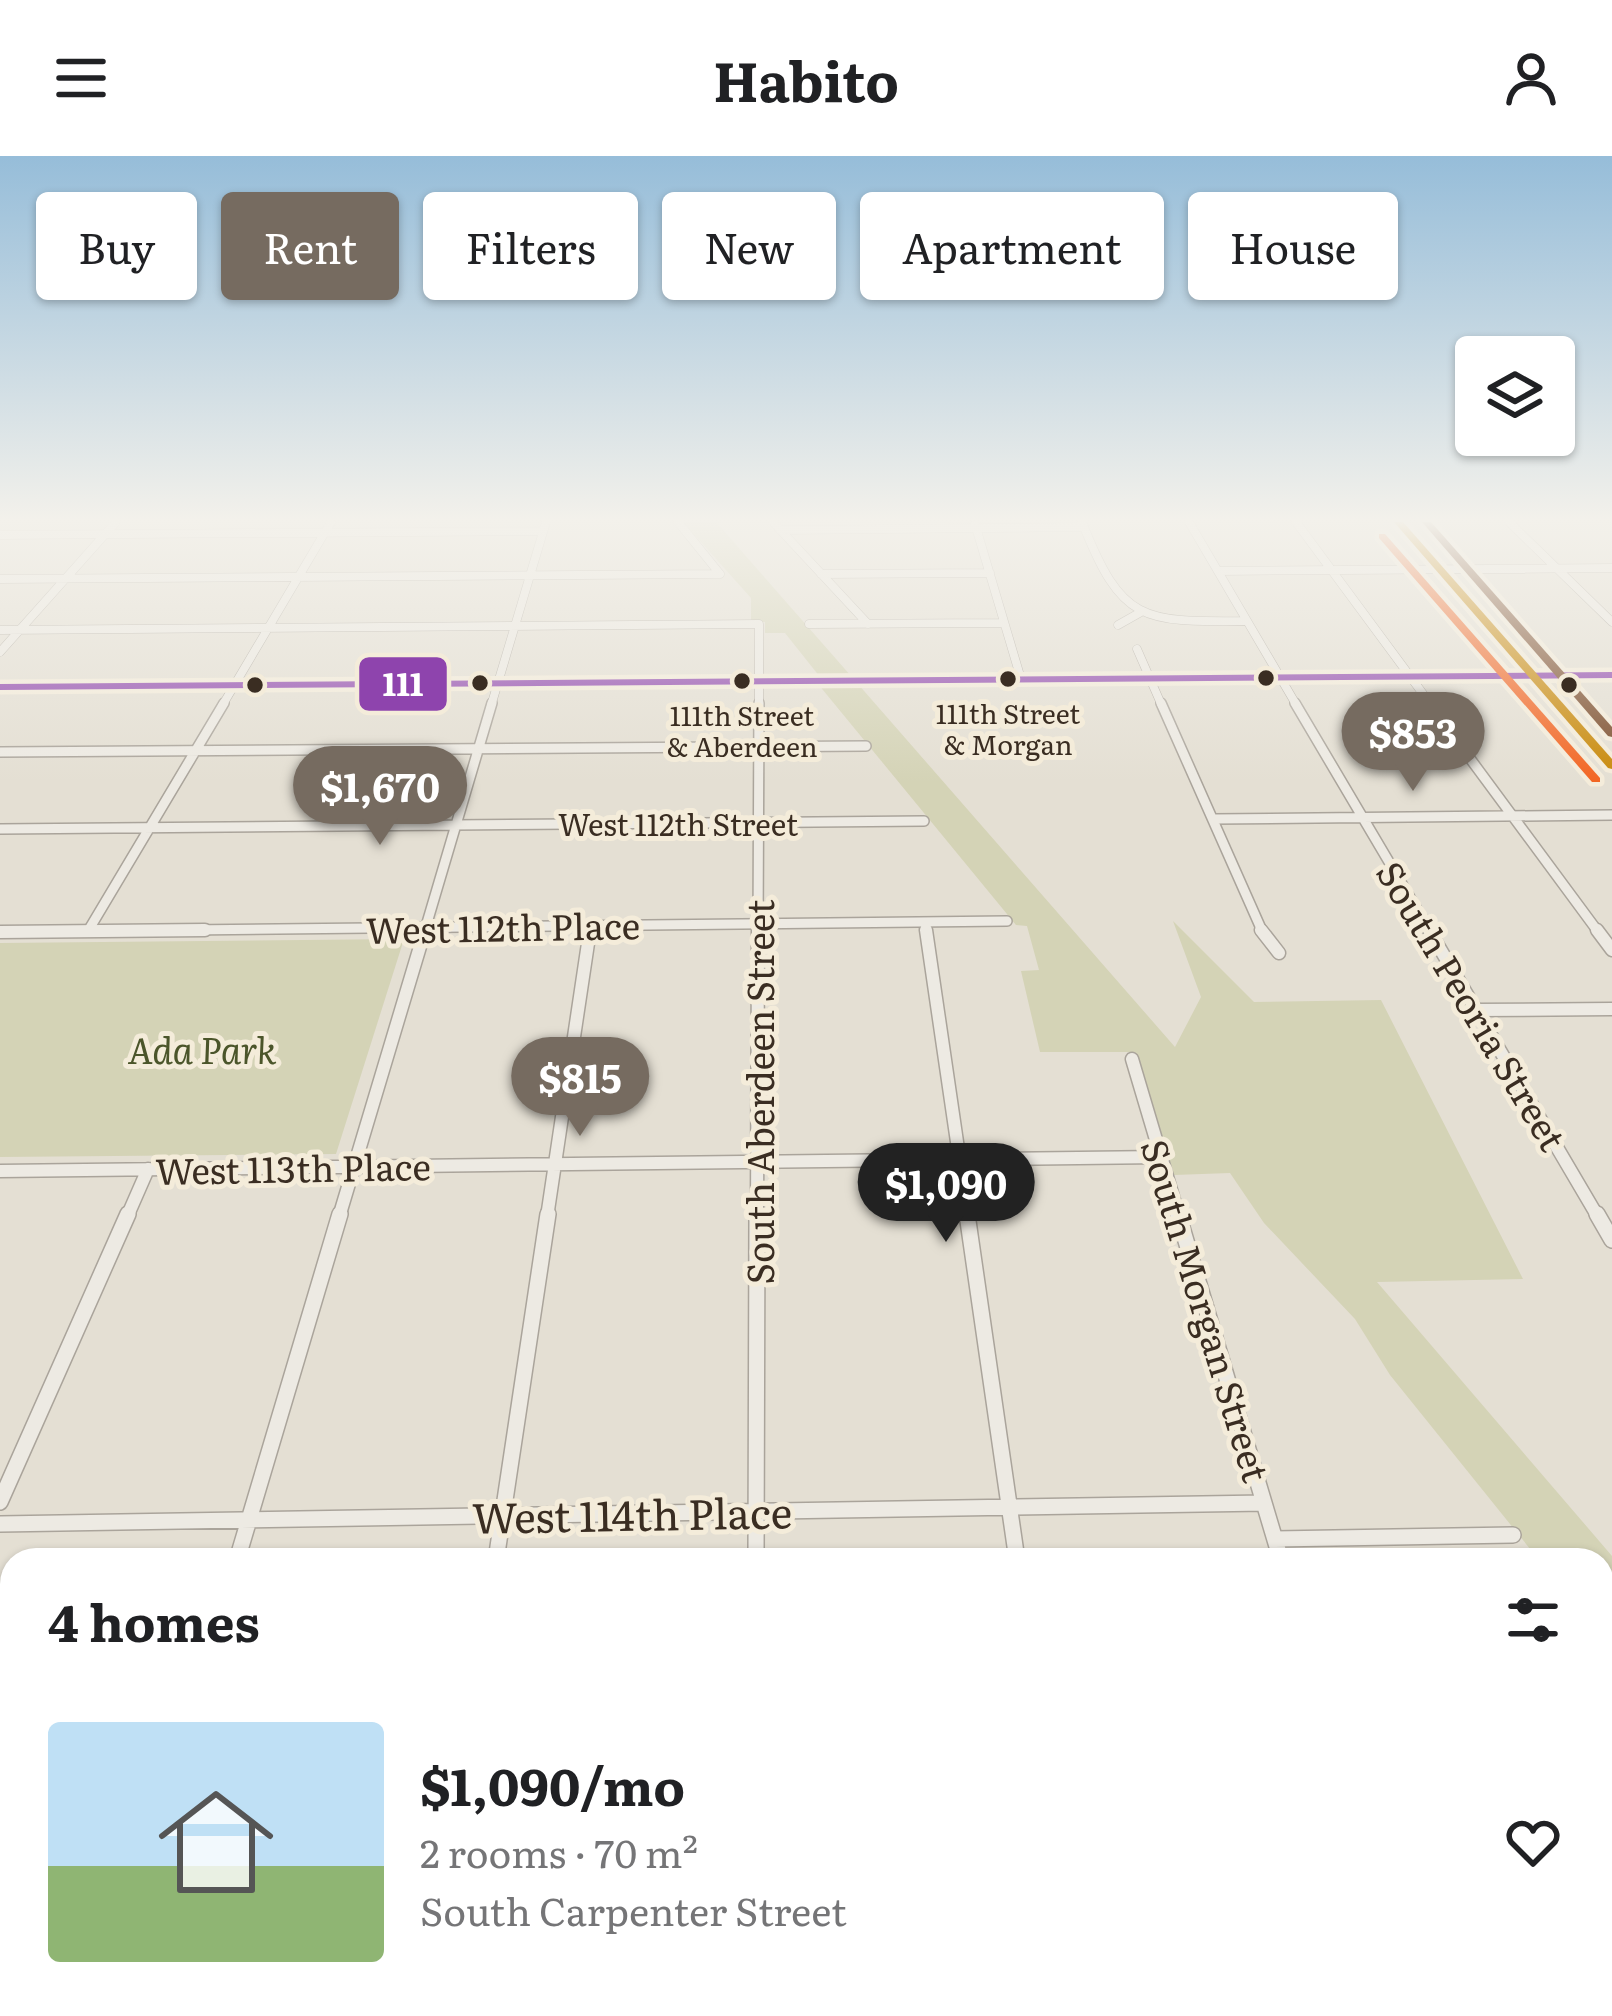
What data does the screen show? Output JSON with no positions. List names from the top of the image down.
{
  "streets": {
    "street": [
      "West 112th Street",
      "West 112th Place",
      "South Peoria Street",
      "South Aberdeen Street",
      "West 113th Place",
      "South Morgan Street",
      "West 114th Place"
    ]
  },
  "crossings": [
    ["West 112th Street", "South Aberdeen Street"],
    ["West 112th Place", "South Aberdeen Street"],
    ["South Aberdeen Street", "West 113th Place"],
    ["South Aberdeen Street", "West 114th Place"],
    ["West 113th Place", "South Morgan Street"],
    ["South Morgan Street", "West 114th Place"]
  ],
  "parks": ["Ada Park"],
  "places": ["111th Street & Morgan", "111th Street & Aberdeen"],
  "lines": ["transit line 111"],
  "page": {
    "header": "Habito",
    "chip": [
      "Buy",
      "Rent",
      "Filters",
      "New",
      "Apartment",
      "House"
    ],
    "price": [
      "$853",
      "$1,670",
      "$815",
      "$1,090"
    ],
    "heading": "4 homes",
    "list": [
      {
        "name": "$1,090/mo",
        "note": "2 rooms · 70 m² · South Carpenter Street"
      }
    ]
  }
}
